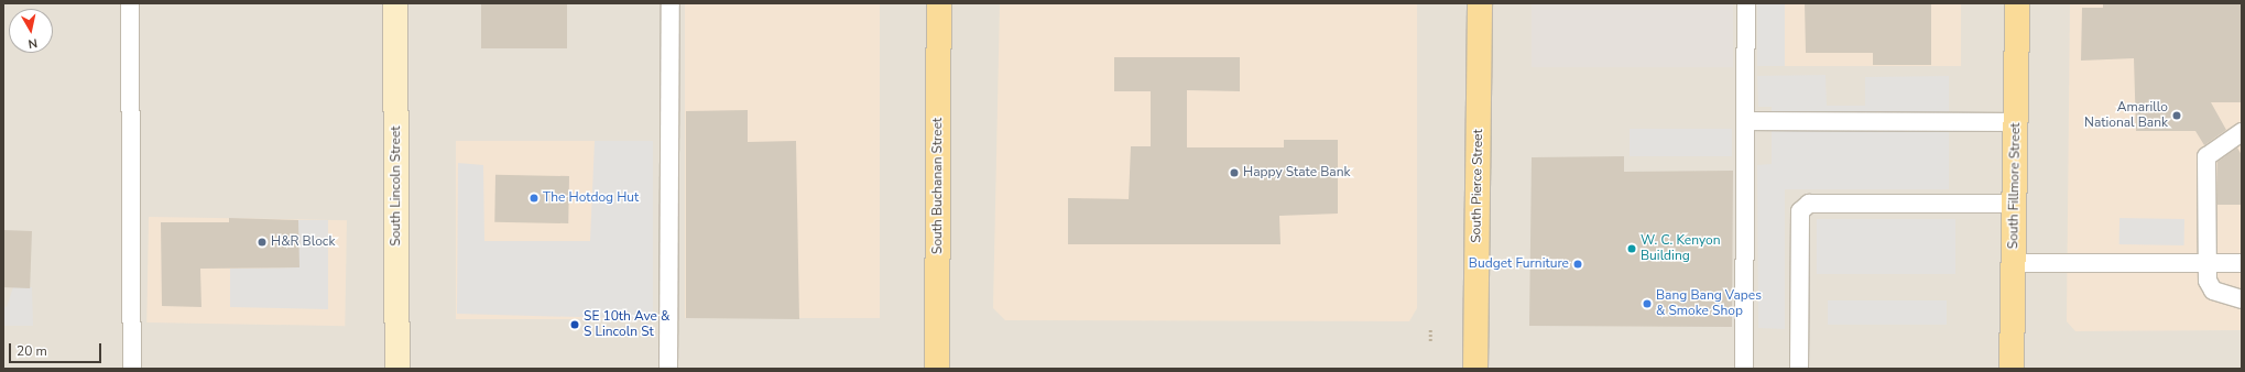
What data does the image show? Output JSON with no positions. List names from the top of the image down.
{
  "streets": {
    "main road": ["South Buchanan Street", "South Pierce Street", "South Fillmore Street"],
    "street": ["South Lincoln Street"]
  },
  "places": [
    "Amarillo National Bank",
    "Happy State Bank",
    "The Hotdog Hut",
    "H&R Block",
    "W. C. Kenyon Building",
    "Budget Furniture",
    "Bang Bang Vapes & Smoke Shop",
    "SE 10th Ave & S Lincoln St"
  ],
  "scale_bar": "20 m",
  "north": "bottom"
}
